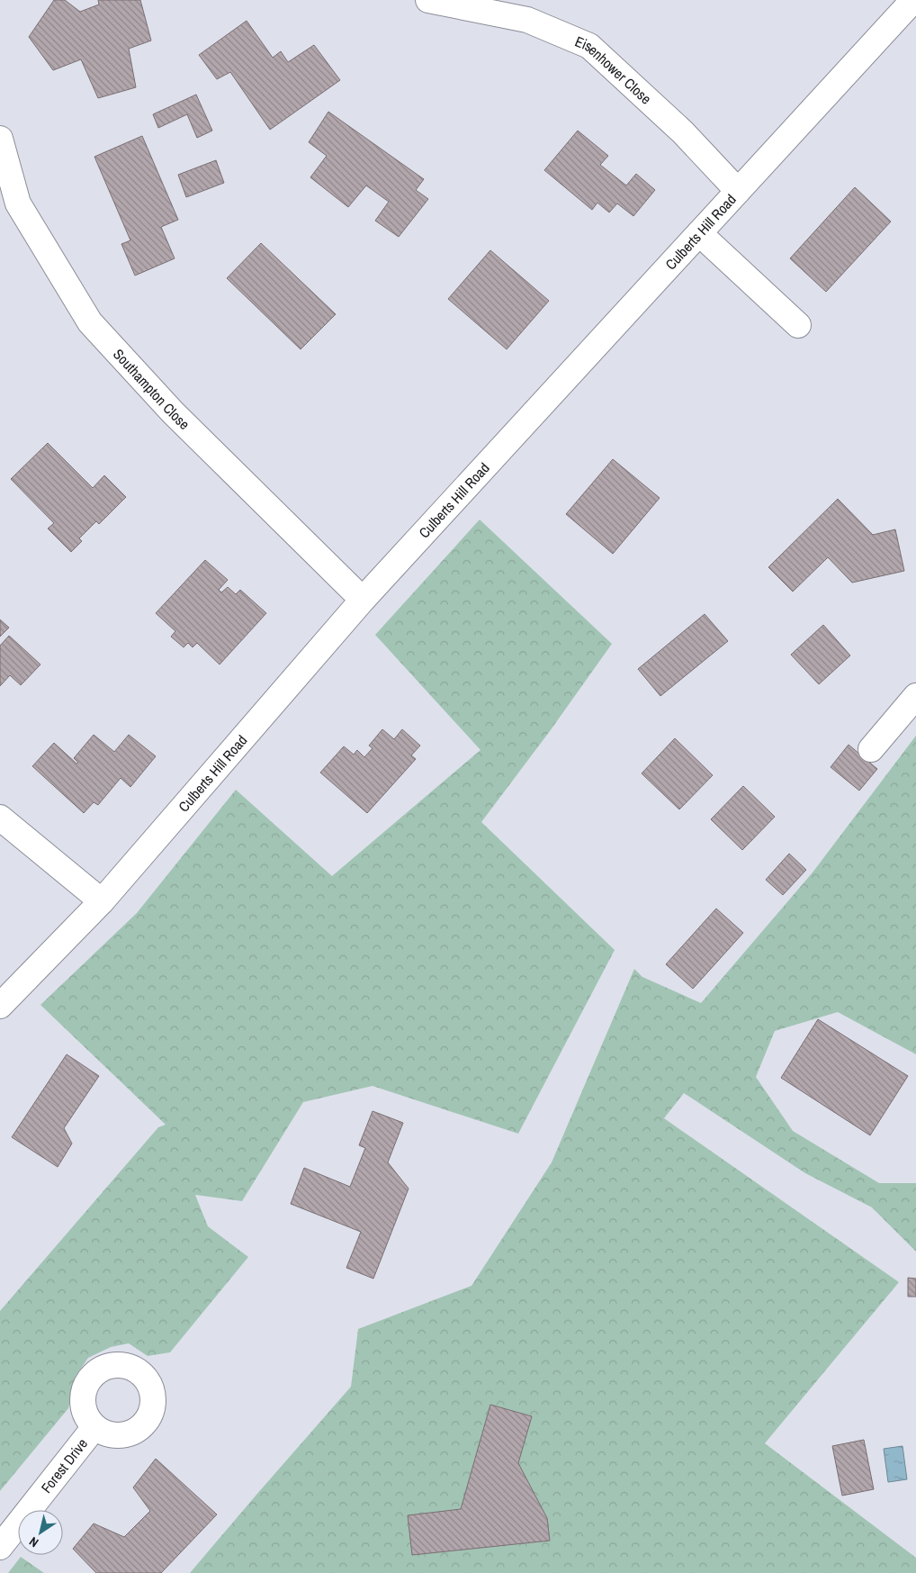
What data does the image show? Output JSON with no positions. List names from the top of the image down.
{
  "streets": {
    "street": [
      "Eisenhower Close",
      "Culberts Hill Road",
      "Southampton Close",
      "Forest Drive"
    ]
  },
  "crossings": [
    ["Eisenhower Close", "Culberts Hill Road"],
    ["Culberts Hill Road", "Southampton Close"]
  ],
  "north": "bottom left"
}
